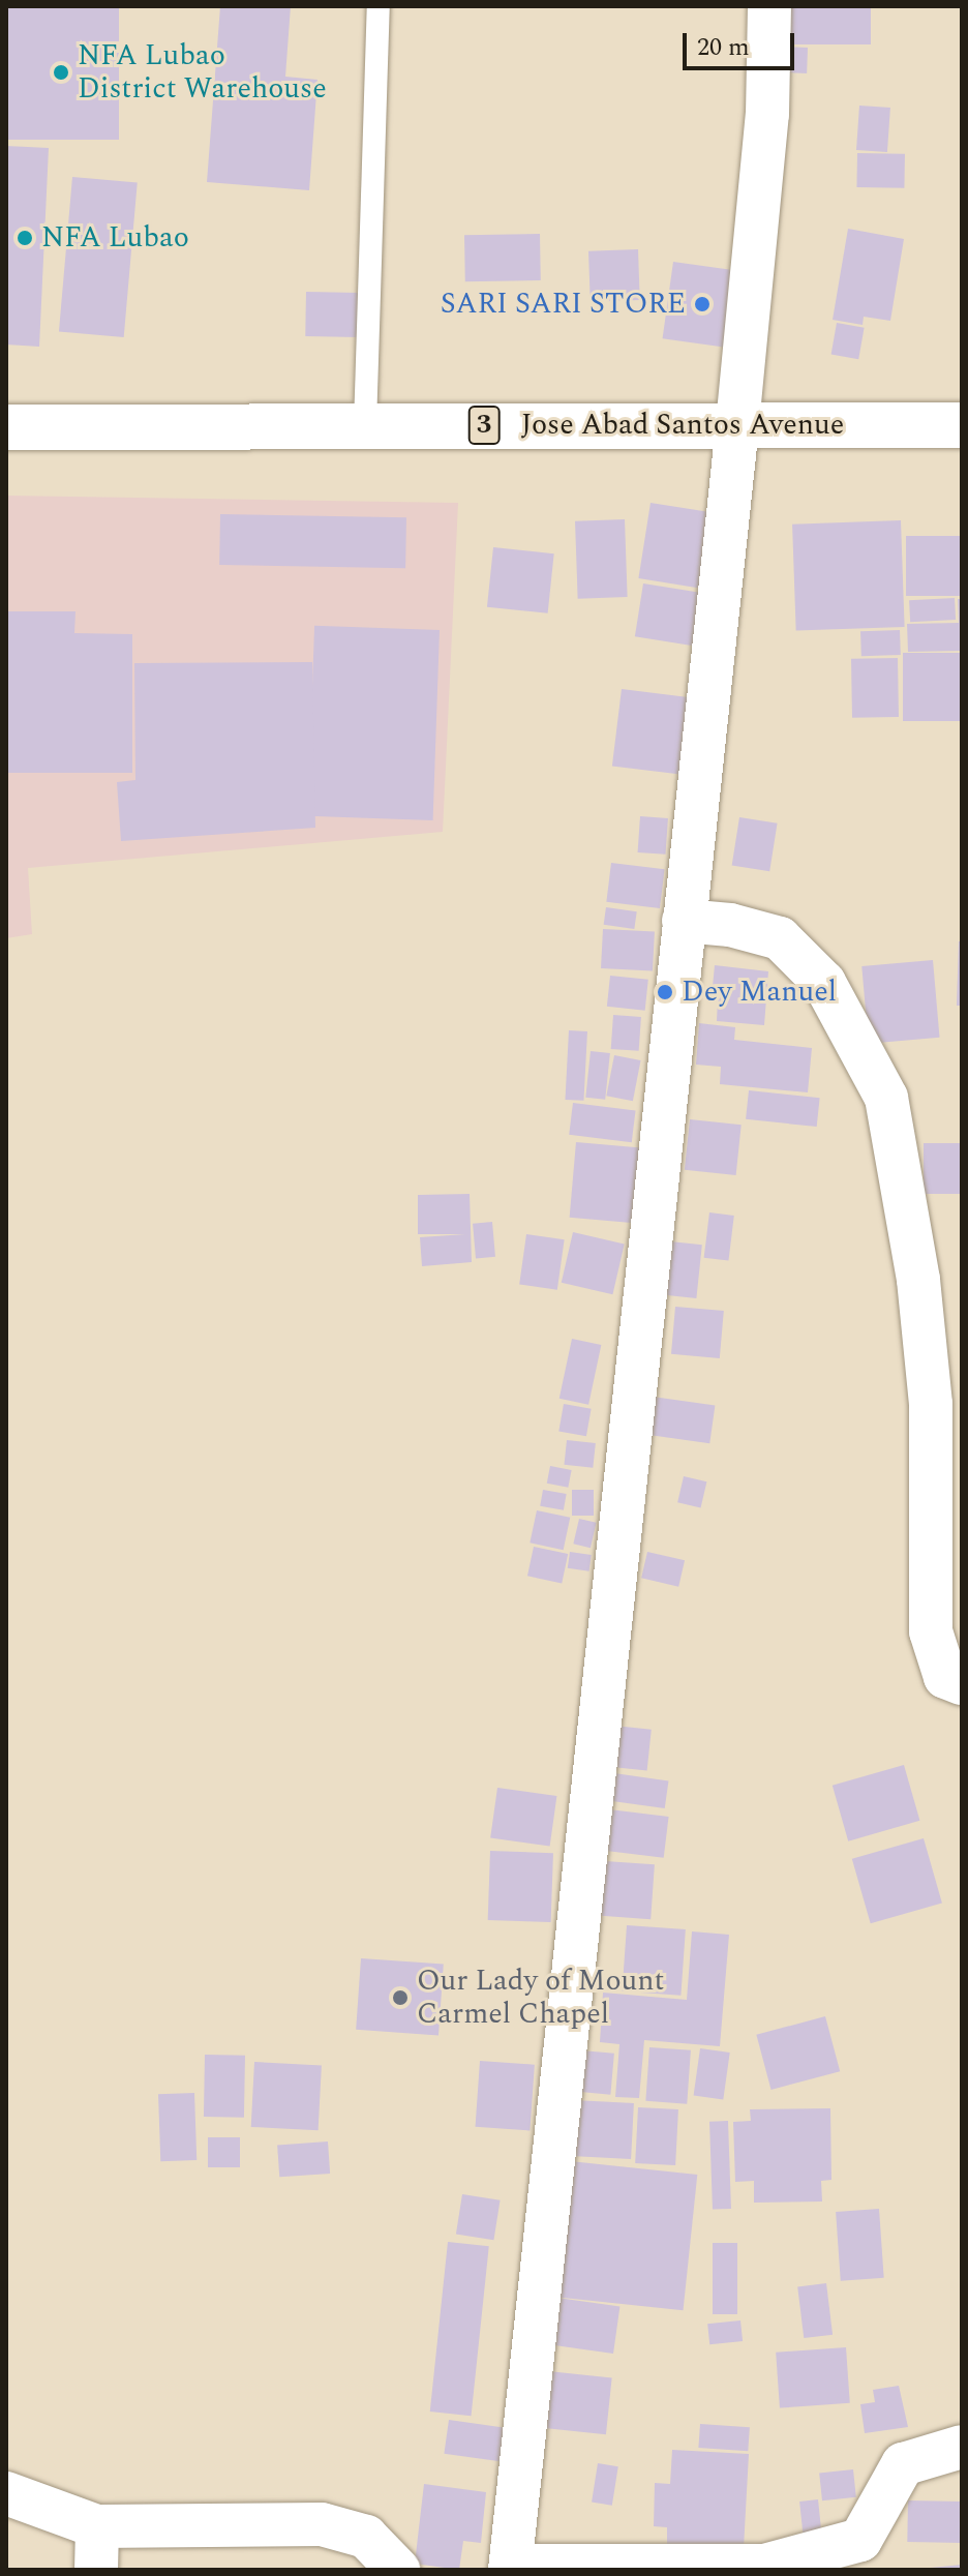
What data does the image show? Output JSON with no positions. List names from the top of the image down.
{
  "streets": {
    "highway": ["3", "Jose Abad Santos Avenue"]
  },
  "places": [
    "NFA Lubao District Warehouse",
    "NFA Lubao",
    "SARI SARI STORE",
    "Dey Manuel",
    "Our Lady of Mount Carmel Chapel"
  ],
  "scale_bar": "20 m"
}
